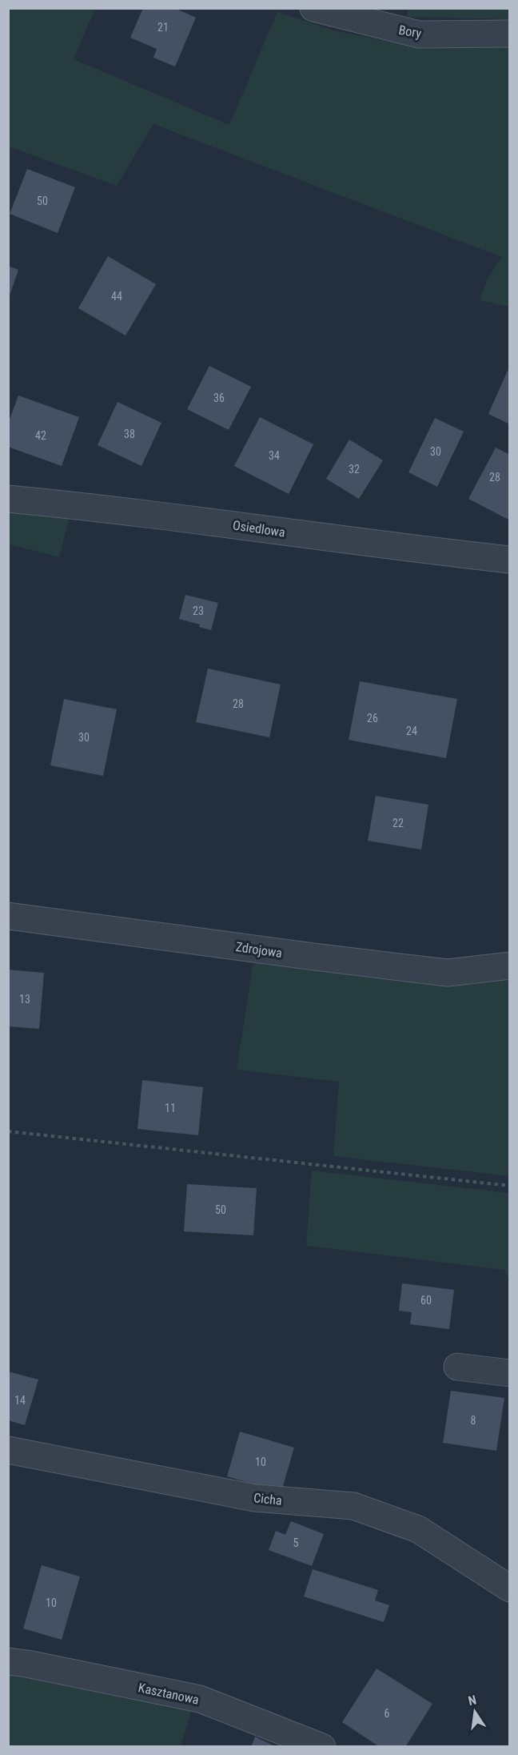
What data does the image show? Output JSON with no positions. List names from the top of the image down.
{
  "streets": {
    "street": [
      "Bory",
      "Osiedlowa",
      "Zdrojowa",
      "Cicha",
      "Kasztanowa"
    ]
  },
  "house_numbers": [
    "21",
    "50",
    "44",
    "36",
    "38",
    "42",
    "30",
    "34",
    "32",
    "28",
    "23",
    "28",
    "26",
    "24",
    "30",
    "22",
    "13",
    "11",
    "50",
    "60",
    "14",
    "8",
    "10",
    "5",
    "10",
    "6"
  ],
  "north": "top"
}
